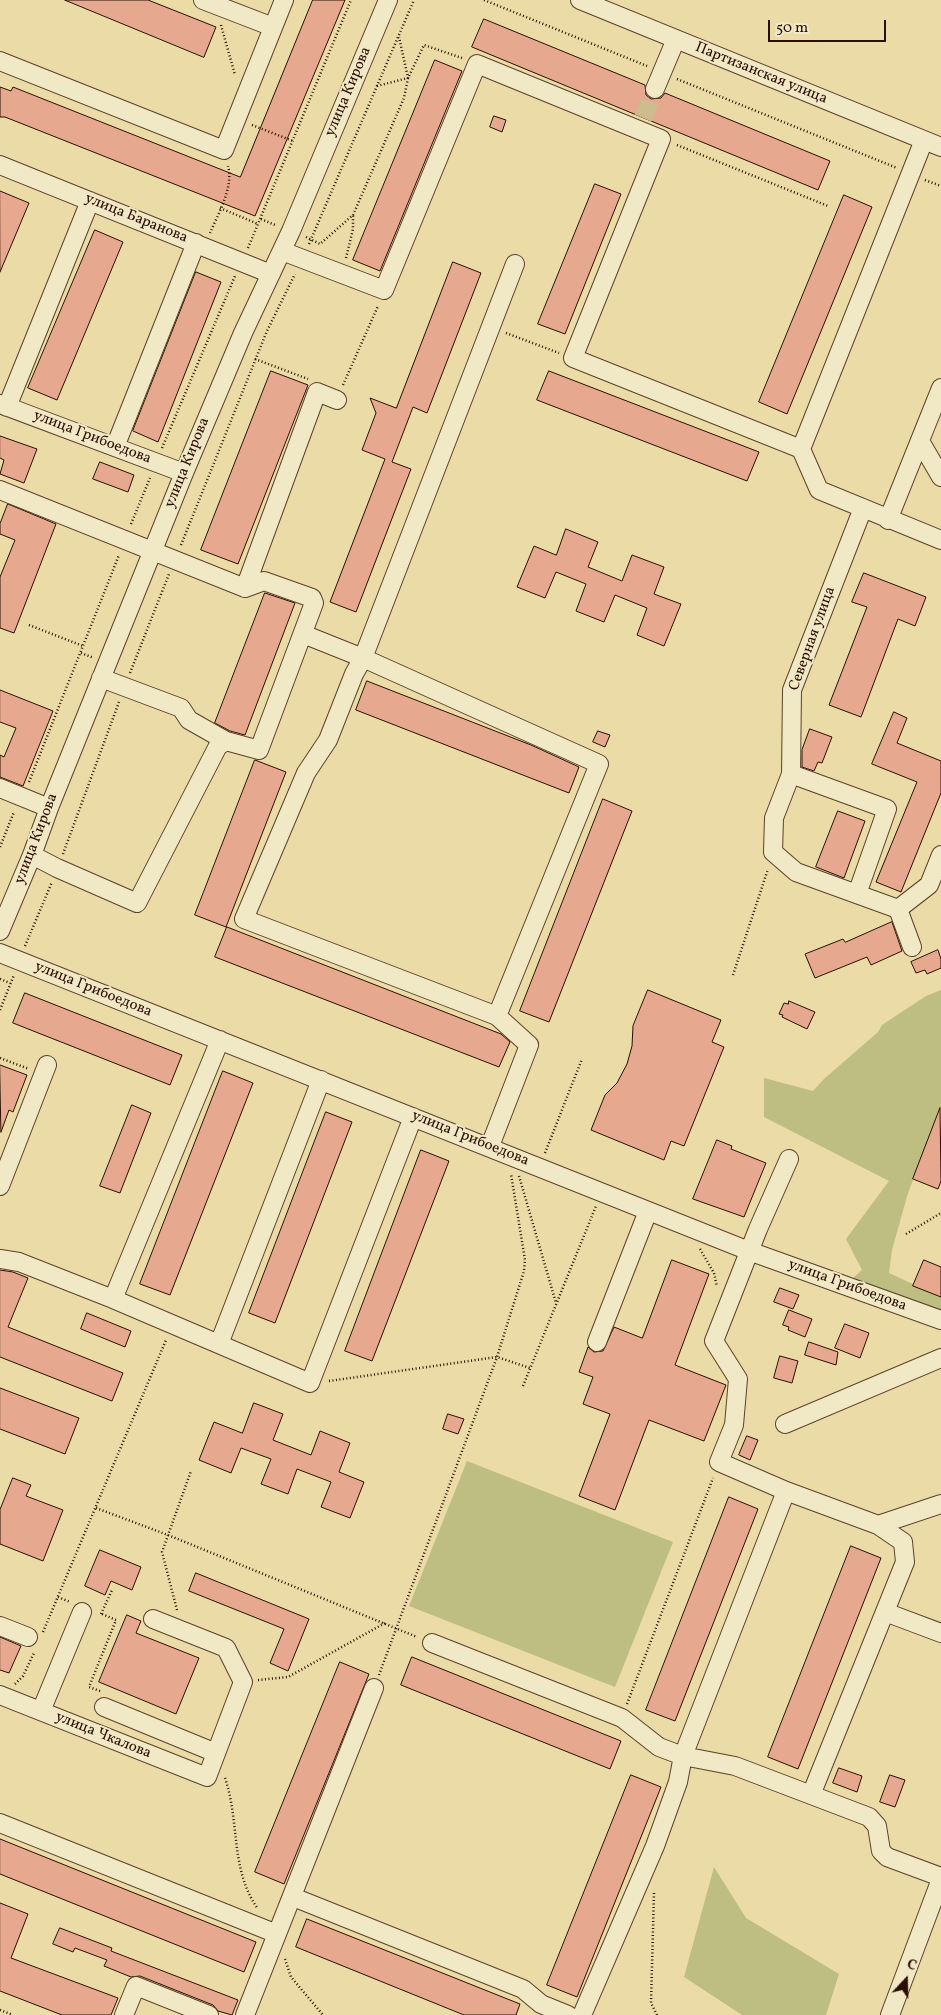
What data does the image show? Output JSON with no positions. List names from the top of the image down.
{
  "streets": {
    "street": [
      "Партизанская улица",
      "улица Кирова",
      "улица Баранова",
      "улица Грибоедова",
      "Северная улица",
      "улица Чкалова"
    ]
  },
  "crossings": [
    ["улица Кирова", "улица Баранова"],
    ["улица Кирова", "улица Грибоедова"]
  ],
  "scale_bar": "50 m",
  "north": "top"
}
